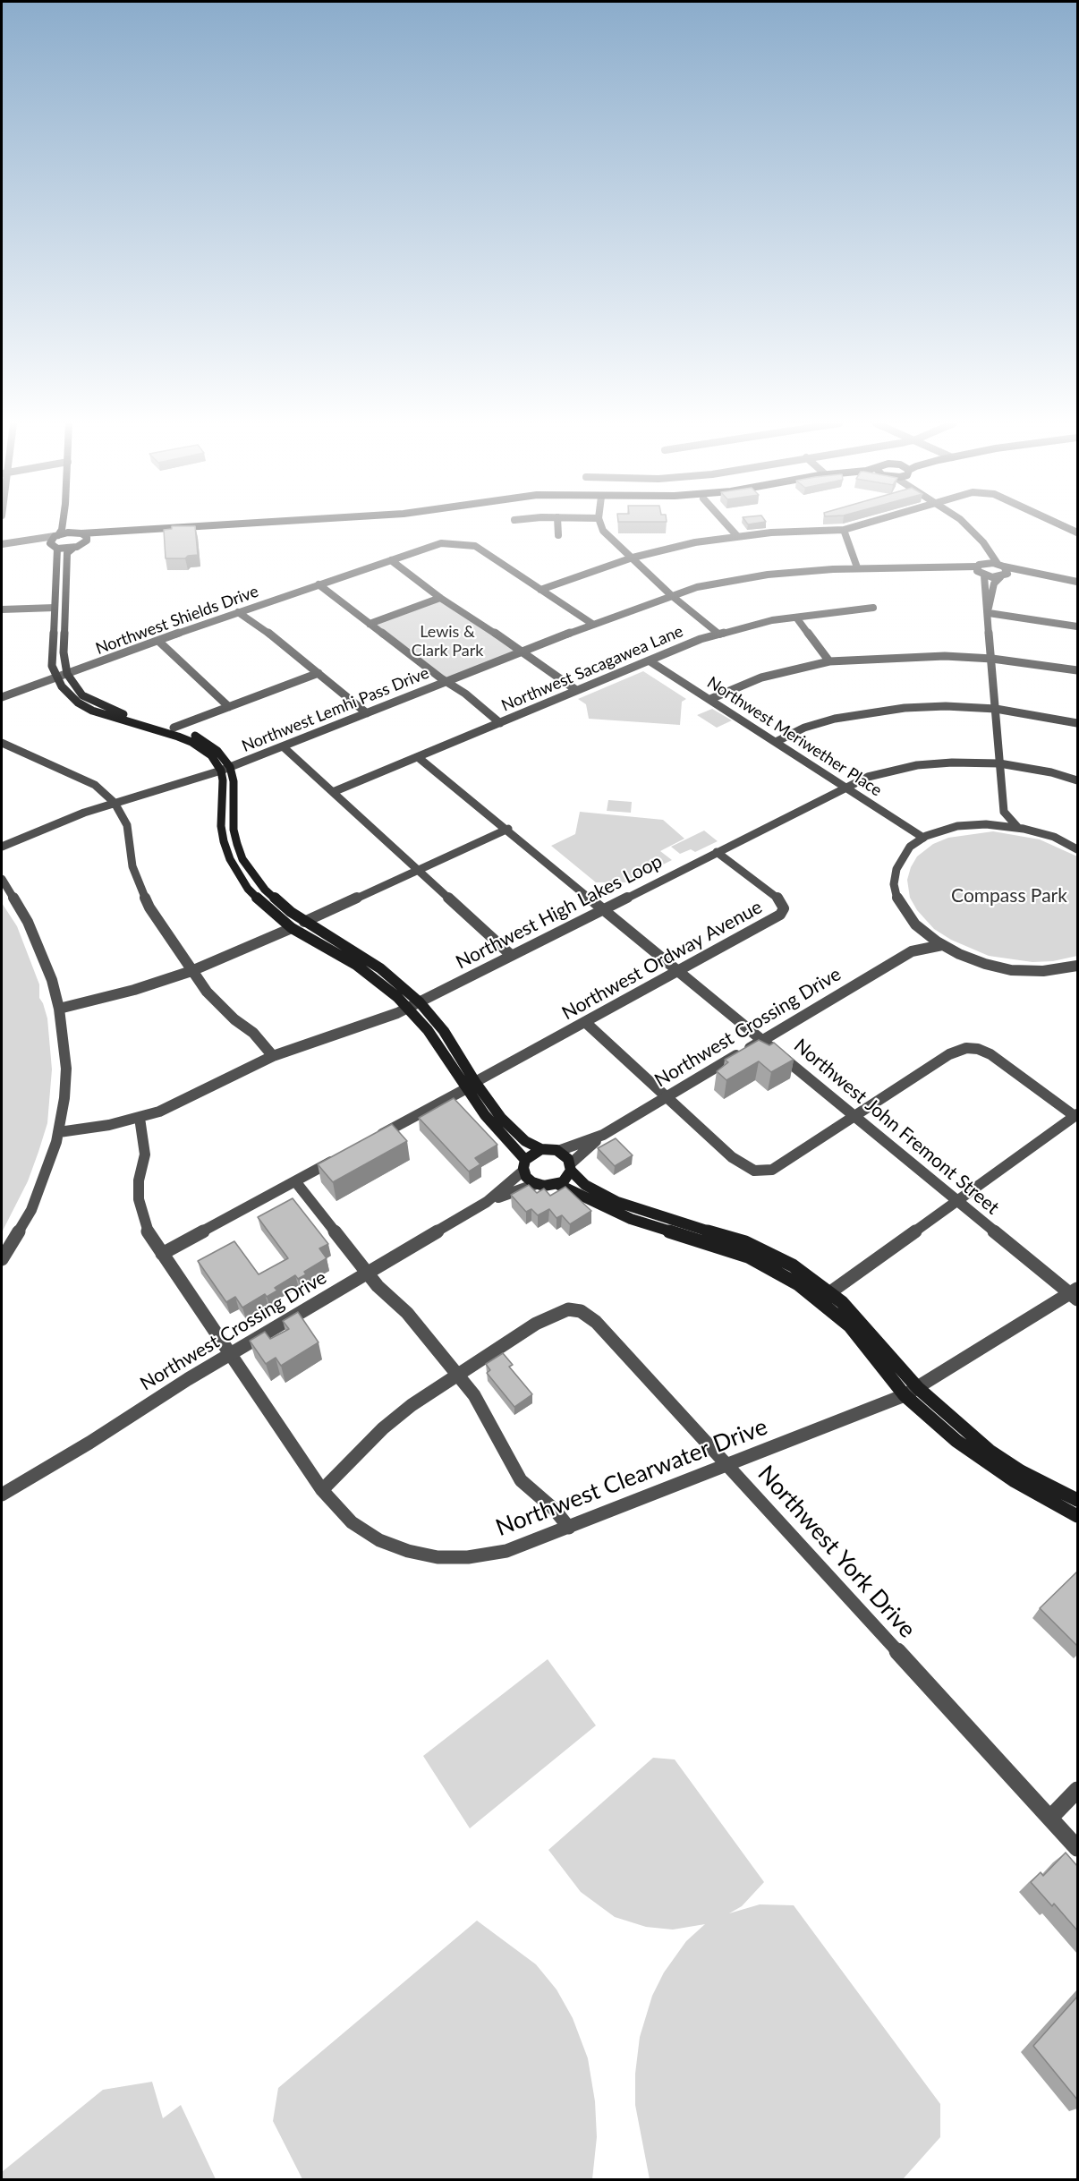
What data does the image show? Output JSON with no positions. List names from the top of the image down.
{
  "streets": {
    "street": [
      "Northwest Shields Drive",
      "Northwest Sacagawea Lane",
      "Northwest Lemhi Pass Drive",
      "Northwest Meriwether Place",
      "Northwest High Lakes Loop",
      "Northwest Ordway Avenue",
      "Northwest Crossing Drive",
      "Northwest John Fremont Street",
      "Northwest Clearwater Drive",
      "Northwest York Drive"
    ]
  },
  "crossings": [
    ["Northwest Shields Drive", "Northwest Lemhi Pass Drive"],
    ["Northwest Sacagawea Lane", "Northwest Meriwether Place"],
    ["Northwest Sacagawea Lane", "Northwest John Fremont Street"],
    ["Northwest Meriwether Place", "Northwest High Lakes Loop"],
    ["Northwest High Lakes Loop", "Northwest Ordway Avenue"],
    ["Northwest High Lakes Loop", "Northwest John Fremont Street"],
    ["Northwest High Lakes Loop", "Northwest Clearwater Drive"],
    ["Northwest Ordway Avenue", "Northwest John Fremont Street"],
    ["Northwest Crossing Drive", "Northwest John Fremont Street"],
    ["Northwest Crossing Drive", "Northwest Clearwater Drive"],
    ["Northwest John Fremont Street", "Northwest Clearwater Drive"],
    ["Northwest Clearwater Drive", "Northwest York Drive"]
  ],
  "parks": ["Lewis & Clark Park", "Compass Park"]
}
